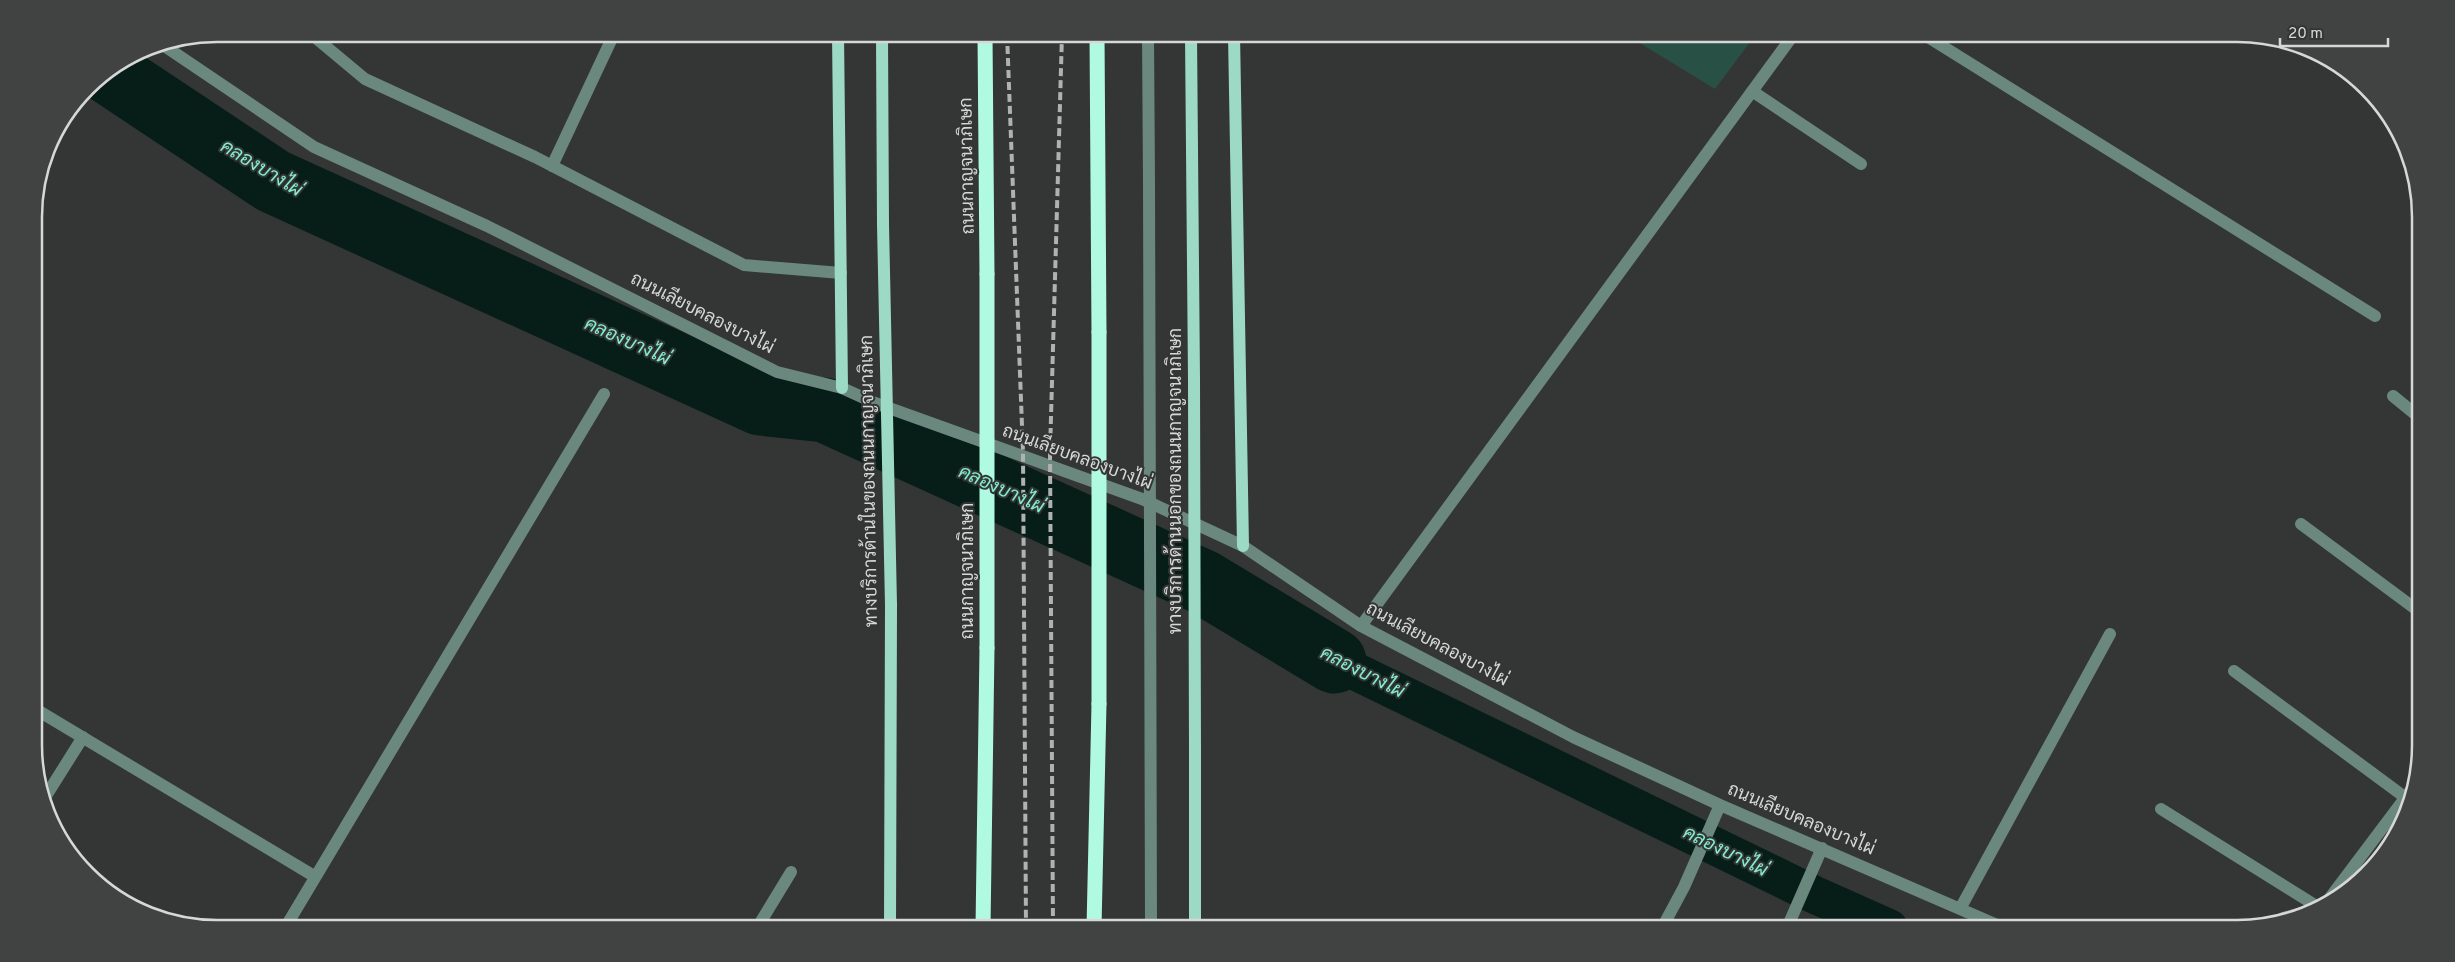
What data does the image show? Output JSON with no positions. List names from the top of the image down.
{
  "streets": {
    "highway": ["ถนนกาญจนาภิเษก"],
    "main road": ["ทางบริการด้านในของถนนกาญจนาภิเษก", "ทางบริการด้านนอกของถนนกาญจนาภิเษก"],
    "street": ["ถนนเลียบคลองบางไผ่"]
  },
  "water": ["คลองบางไผ่"],
  "scale_bar": "20 m"
}
